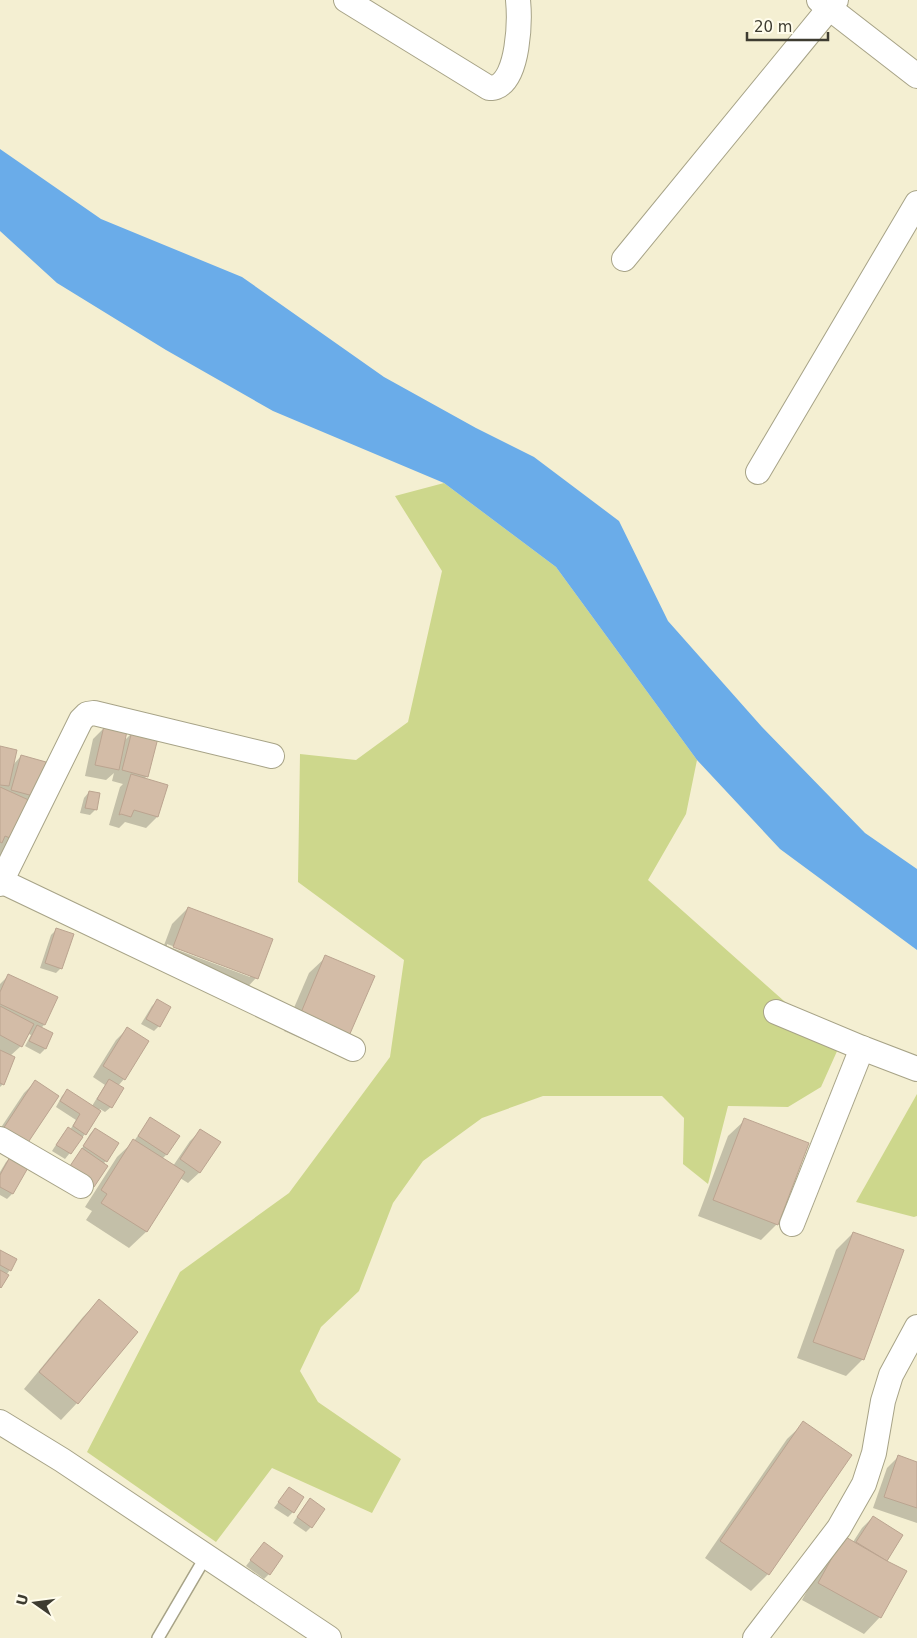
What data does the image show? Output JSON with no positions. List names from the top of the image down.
{
  "scale_bar": "20 m",
  "north": "left"
}
